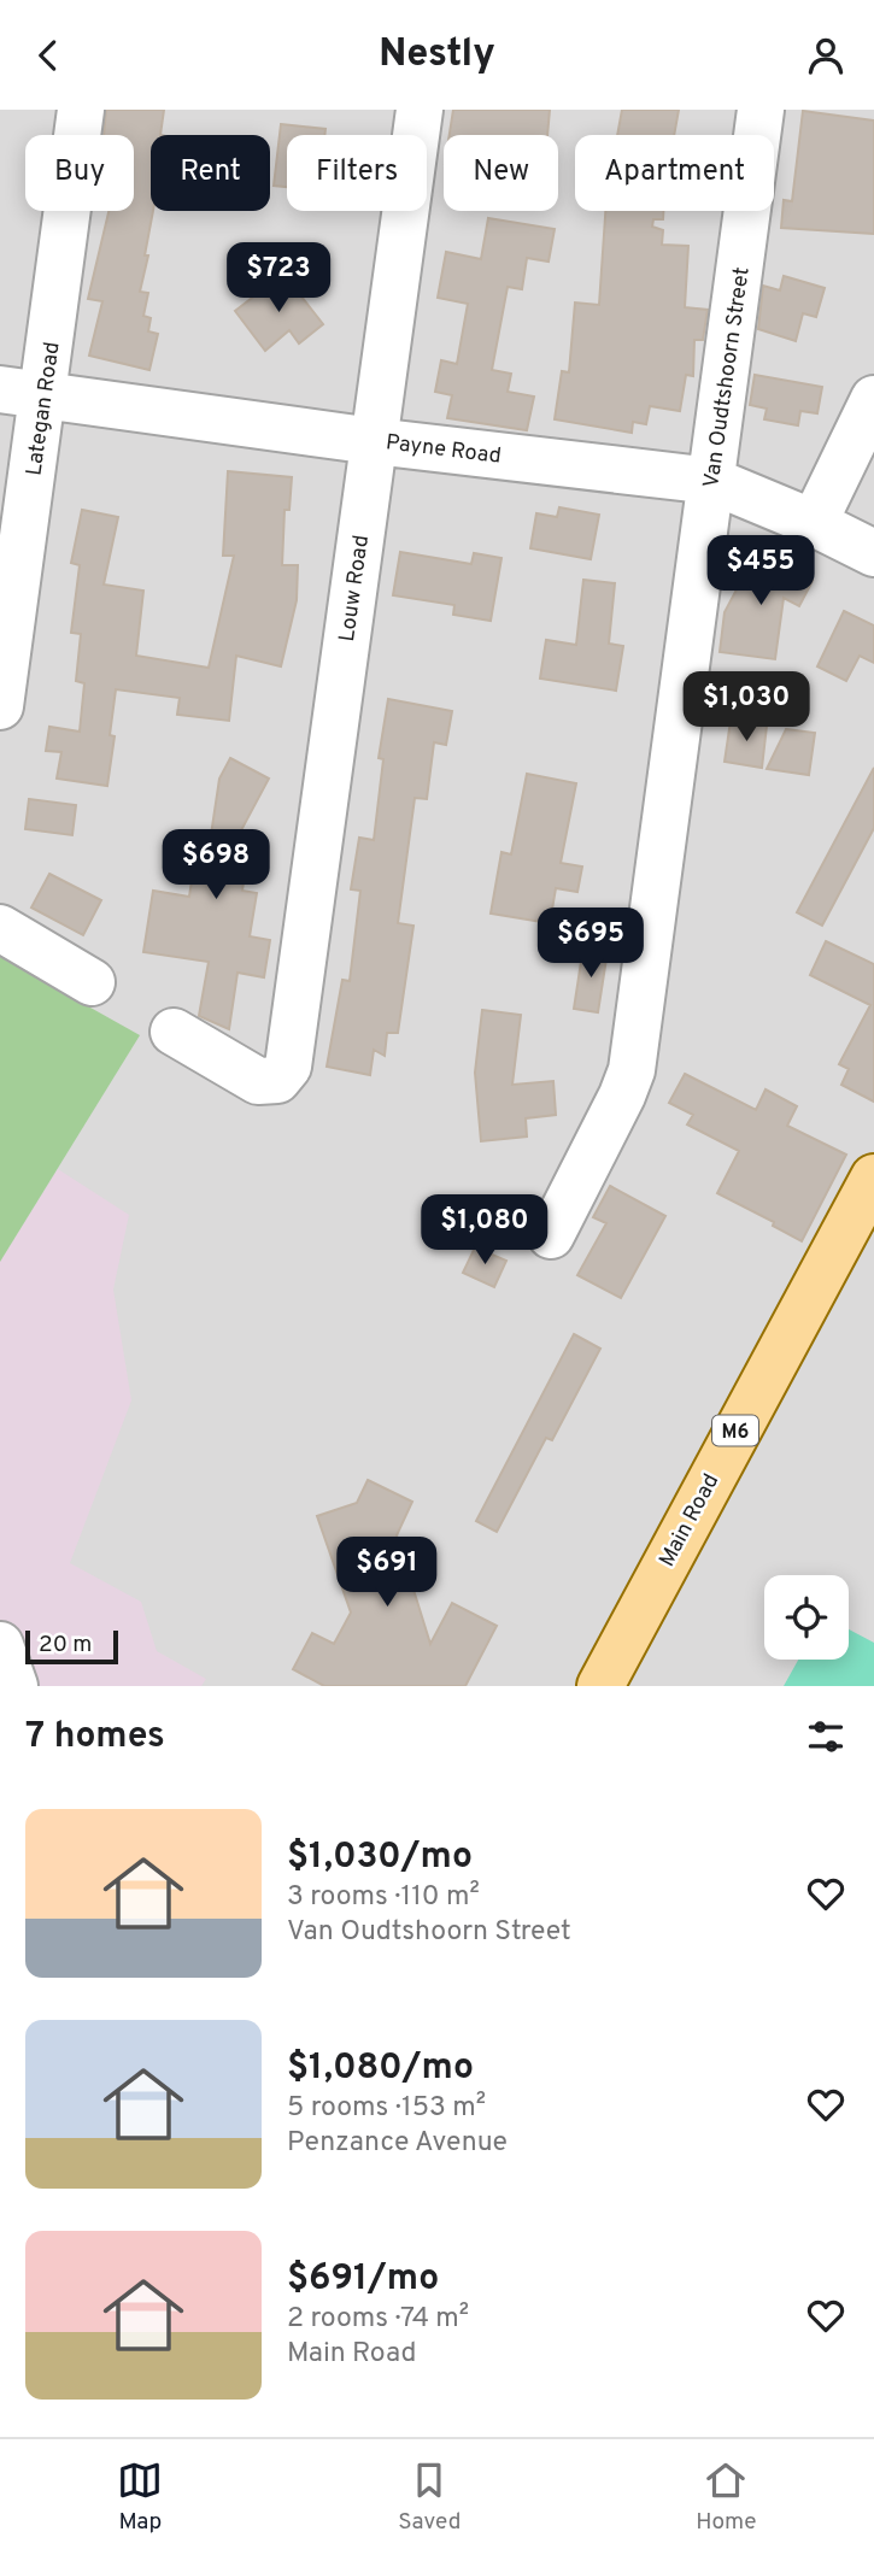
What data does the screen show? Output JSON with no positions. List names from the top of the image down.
{
  "streets": {
    "main road": ["M6", "Main Road"],
    "street": [
      "Van Oudtshoorn Street",
      "Lategan Road",
      "Payne Road",
      "Louw Road"
    ]
  },
  "crossings": [
    ["Van Oudtshoorn Street", "Payne Road"],
    ["Lategan Road", "Payne Road"],
    ["Payne Road", "Louw Road"]
  ],
  "scale_bar": "20 m",
  "page": {
    "header": "Nestly",
    "chip": [
      "Buy",
      "Rent",
      "Filters",
      "New",
      "Apartment"
    ],
    "price": [
      "$723",
      "$455",
      "$1,030",
      "$698",
      "$695",
      "$1,080",
      "$691"
    ],
    "scale": "20 m",
    "heading": "7 homes",
    "list": [
      {
        "name": "$1,030/mo",
        "note": "3 rooms · 110 m² · Van Oudtshoorn Street"
      },
      {
        "name": "$1,080/mo",
        "note": "5 rooms · 153 m² · Penzance Avenue"
      },
      {
        "name": "$691/mo",
        "note": "2 rooms · 74 m² · Main Road"
      }
    ],
    "tabs": ["Map", "Saved", "Home"]
  }
}
